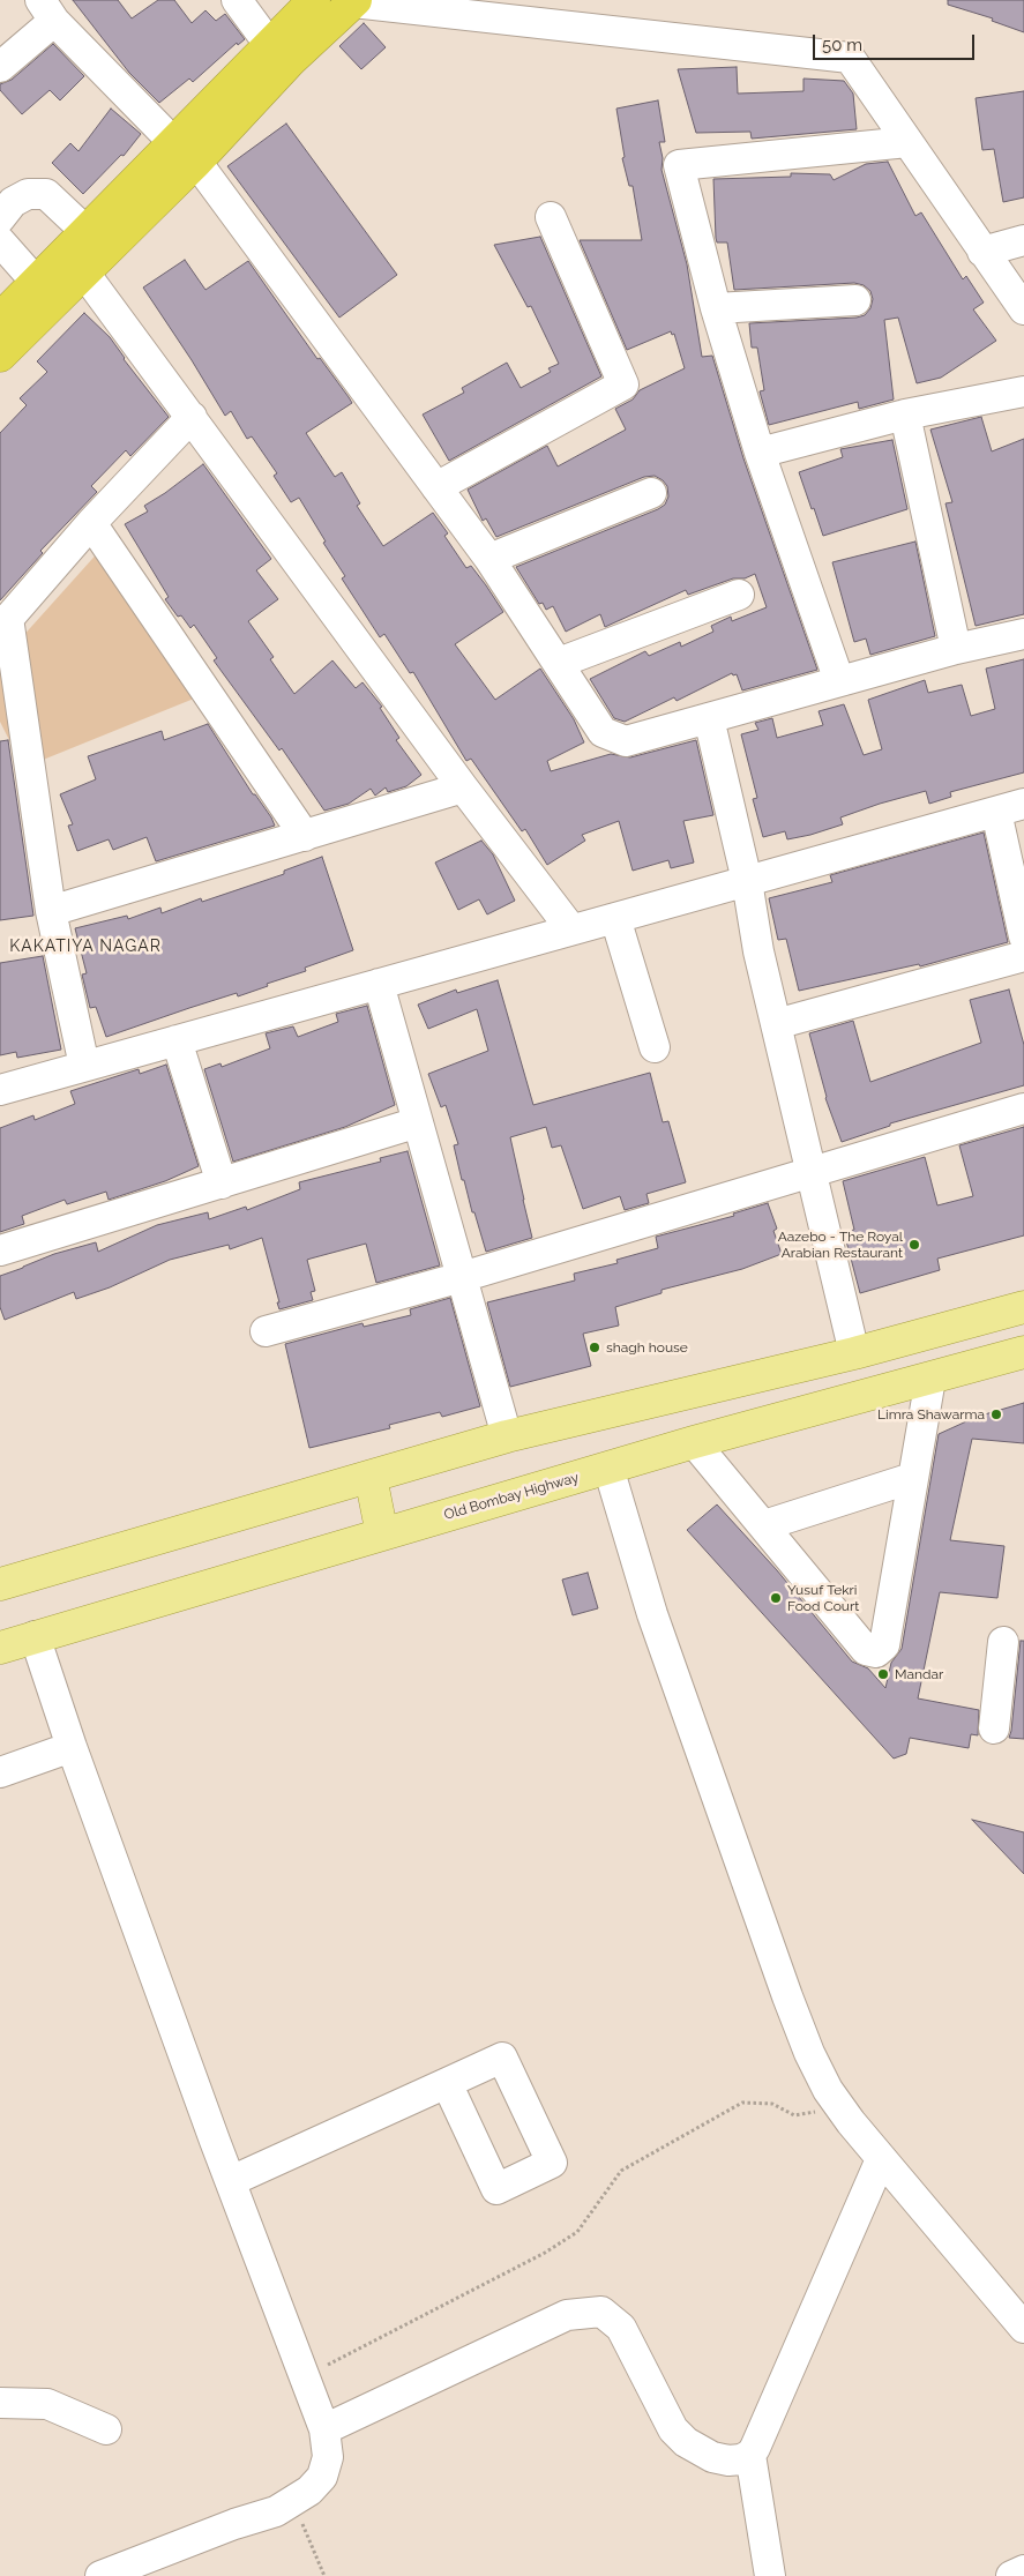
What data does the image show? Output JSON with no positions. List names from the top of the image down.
{
  "streets": {
    "main road": ["Old Bombay Highway"]
  },
  "districts": ["KAKATIYA NAGAR"],
  "places": [
    "Aazebo - The Royal Arabian Restaurant",
    "shagh house",
    "Limra Shawarma",
    "Yusuf Tekri Food Court",
    "Mandar"
  ],
  "scale_bar": "50 m"
}
